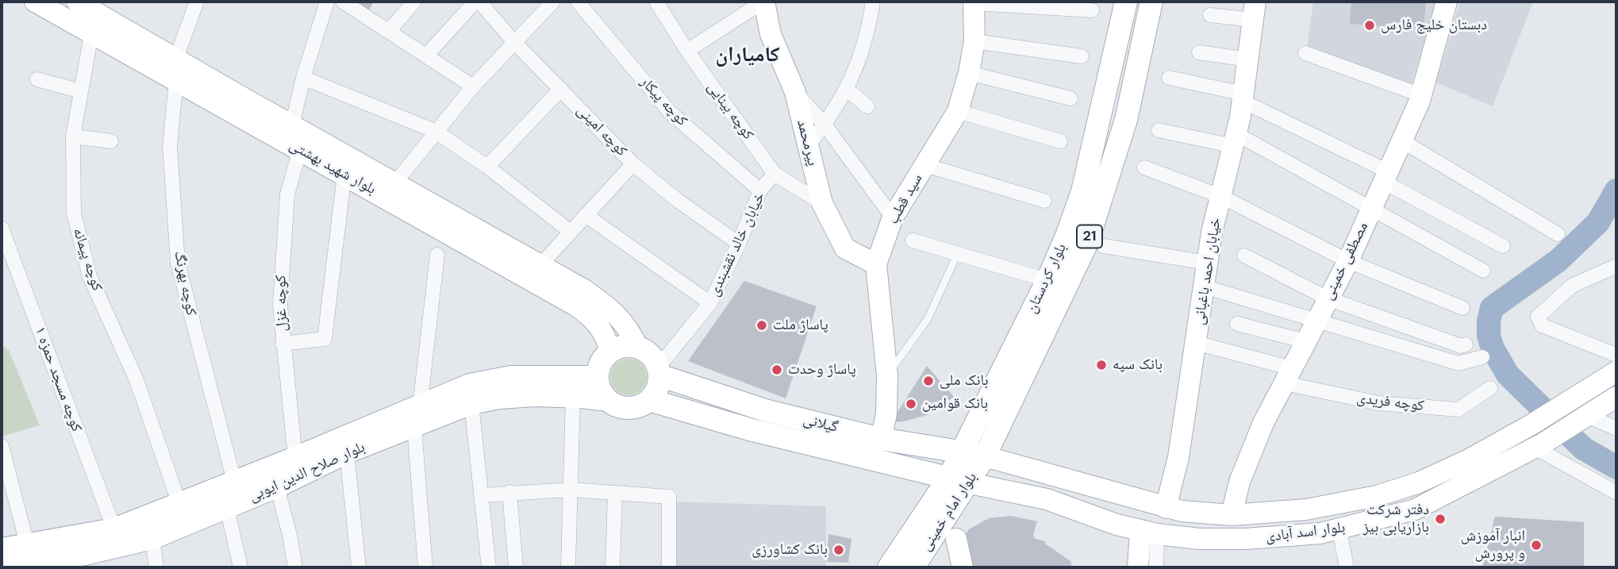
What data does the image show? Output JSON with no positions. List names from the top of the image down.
{
  "streets": {
    "main road": [
      "پیرمحمد",
      "بلوار شهید بهشتی",
      "سید قطب",
      "21",
      "مصطفی خمینی",
      "خیابان احمد باغبانی",
      "بلوار کردستان",
      "گیلانی",
      "بلوار صلاح الدین ایوبی",
      "بلوار امام خمینی",
      "بلوار اسد آبادی"
    ],
    "street": [
      "کوچه پیکار",
      "کوچه بینایی",
      "کوچه امینی",
      "خیابان خالد نقشبندی",
      "کوچه پیمانه",
      "کوچه بهرنگ",
      "کوچه غزل",
      "کوچه مسجد حمزه ۱",
      "کوچه فریدی"
    ]
  },
  "crossings": [
    ["کوچه پیکار", "خیابان خالد نقشبندی"],
    ["کوچه بینایی", "پیرمحمد"],
    ["کوچه بینایی", "خیابان خالد نقشبندی"],
    ["کوچه امینی", "خیابان خالد نقشبندی"],
    ["پیرمحمد", "سید قطب"],
    ["بلوار شهید بهشتی", "خیابان خالد نقشبندی"],
    ["بلوار شهید بهشتی", "کوچه پیمانه"],
    ["بلوار شهید بهشتی", "کوچه بهرنگ"],
    ["بلوار شهید بهشتی", "کوچه غزل"],
    ["بلوار شهید بهشتی", "گیلانی"],
    ["بلوار شهید بهشتی", "بلوار صلاح الدین ایوبی"],
    ["سید قطب", "گیلانی"],
    ["خیابان خالد نقشبندی", "گیلانی"],
    ["خیابان خالد نقشبندی", "بلوار صلاح الدین ایوبی"],
    ["کوچه پیمانه", "بلوار صلاح الدین ایوبی"],
    ["مصطفی خمینی", "کوچه فریدی"],
    ["مصطفی خمینی", "بلوار اسد آبادی"],
    ["خیابان احمد باغبانی", "کوچه فریدی"],
    ["خیابان احمد باغبانی", "بلوار اسد آبادی"],
    ["بلوار کردستان", "گیلانی"],
    ["بلوار کردستان", "بلوار امام خمینی"],
    ["بلوار کردستان", "بلوار اسد آبادی"],
    ["کوچه بهرنگ", "بلوار صلاح الدین ایوبی"],
    ["کوچه غزل", "بلوار صلاح الدین ایوبی"],
    ["کوچه مسجد حمزه ۱", "بلوار صلاح الدین ایوبی"],
    ["گیلانی", "بلوار صلاح الدین ایوبی"],
    ["گیلانی", "بلوار امام خمینی"],
    ["گیلانی", "بلوار اسد آبادی"],
    ["بلوار امام خمینی", "بلوار اسد آبادی"]
  ],
  "districts": ["کامیاران"],
  "places": [
    "دبستان خلیج فارس",
    "پاساژ ملت",
    "بانک سپه",
    "پاساژ وحدت",
    "بانک ملی",
    "بانک قوامین",
    "دفتر شرکت بازاریابی بیز",
    "انبار آموزش و پرورش",
    "بانک کشاورزی"
  ]
}
